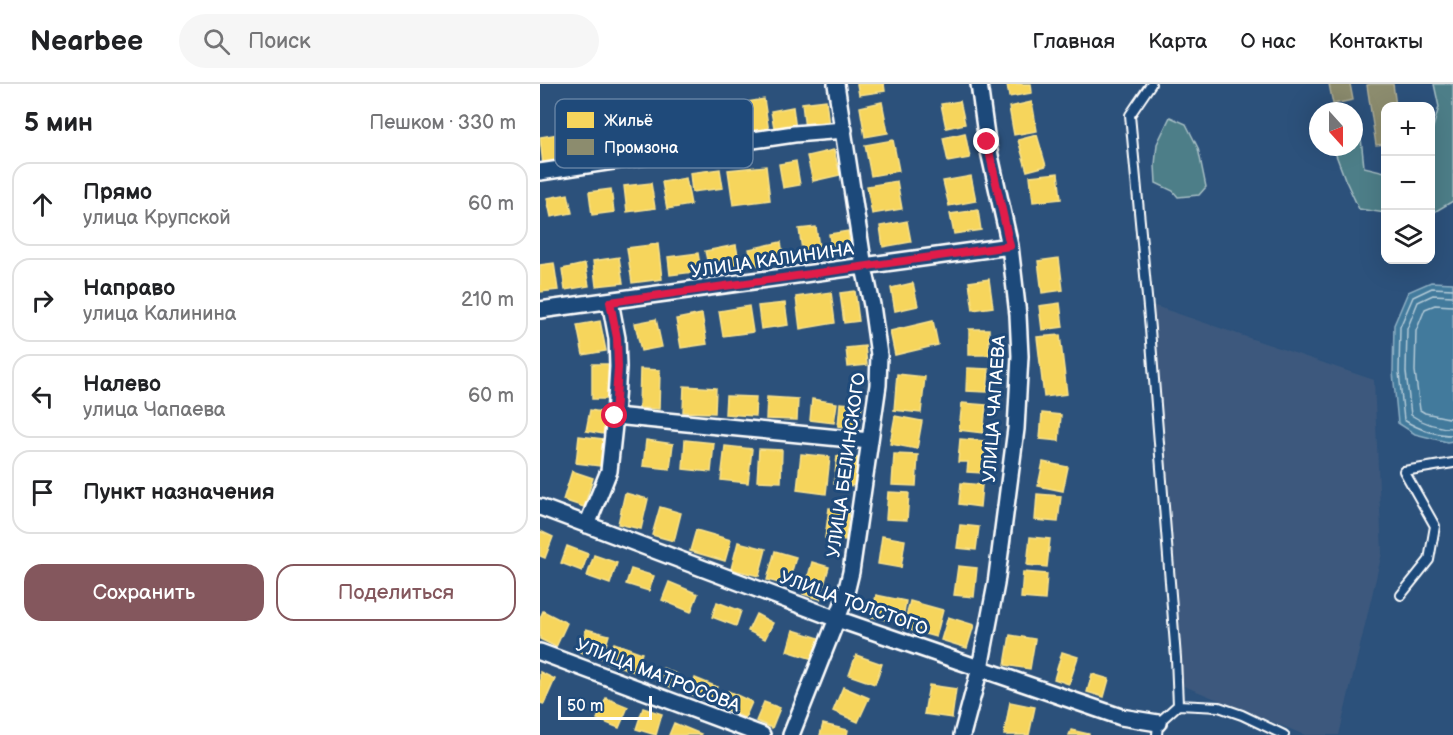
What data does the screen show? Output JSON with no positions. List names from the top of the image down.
{
  "streets": {
    "street": [
      "УЛИЦА КАЛИНИНА",
      "УЛИЦА ЧАПАЕВА",
      "УЛИЦА БЕЛИНСКОГО",
      "УЛИЦА ТОЛСТОГО",
      "УЛИЦА МАТРОСОВА"
    ]
  },
  "crossings": [
    ["УЛИЦА КАЛИНИНА", "УЛИЦА ЧАПАЕВА"],
    ["УЛИЦА КАЛИНИНА", "УЛИЦА БЕЛИНСКОГО"],
    ["УЛИЦА ЧАПАЕВА", "УЛИЦА ТОЛСТОГО"],
    ["УЛИЦА БЕЛИНСКОГО", "УЛИЦА ТОЛСТОГО"]
  ],
  "legend": ["Жильё", "Промзона"],
  "scale_bar": "50 m",
  "north": "bottom",
  "page": {
    "header": "Nearbee",
    "search": "Поиск",
    "nav": [
      "Главная",
      "Карта",
      "О нас",
      "Контакты"
    ],
    "heading": ["5 мин", "Пешком · 330 m"],
    "map_buttons": ["+", "−"],
    "list": [
      ["Прямо", "улица Крупской", "60 m"],
      ["Направо", "улица Калинина", "210 m"],
      ["Налево", "улица Чапаева", "60 m"],
      "Пункт назначения"
    ],
    "buttons": ["Сохранить", "Поделиться"],
    "scale": "50 m"
  }
}
